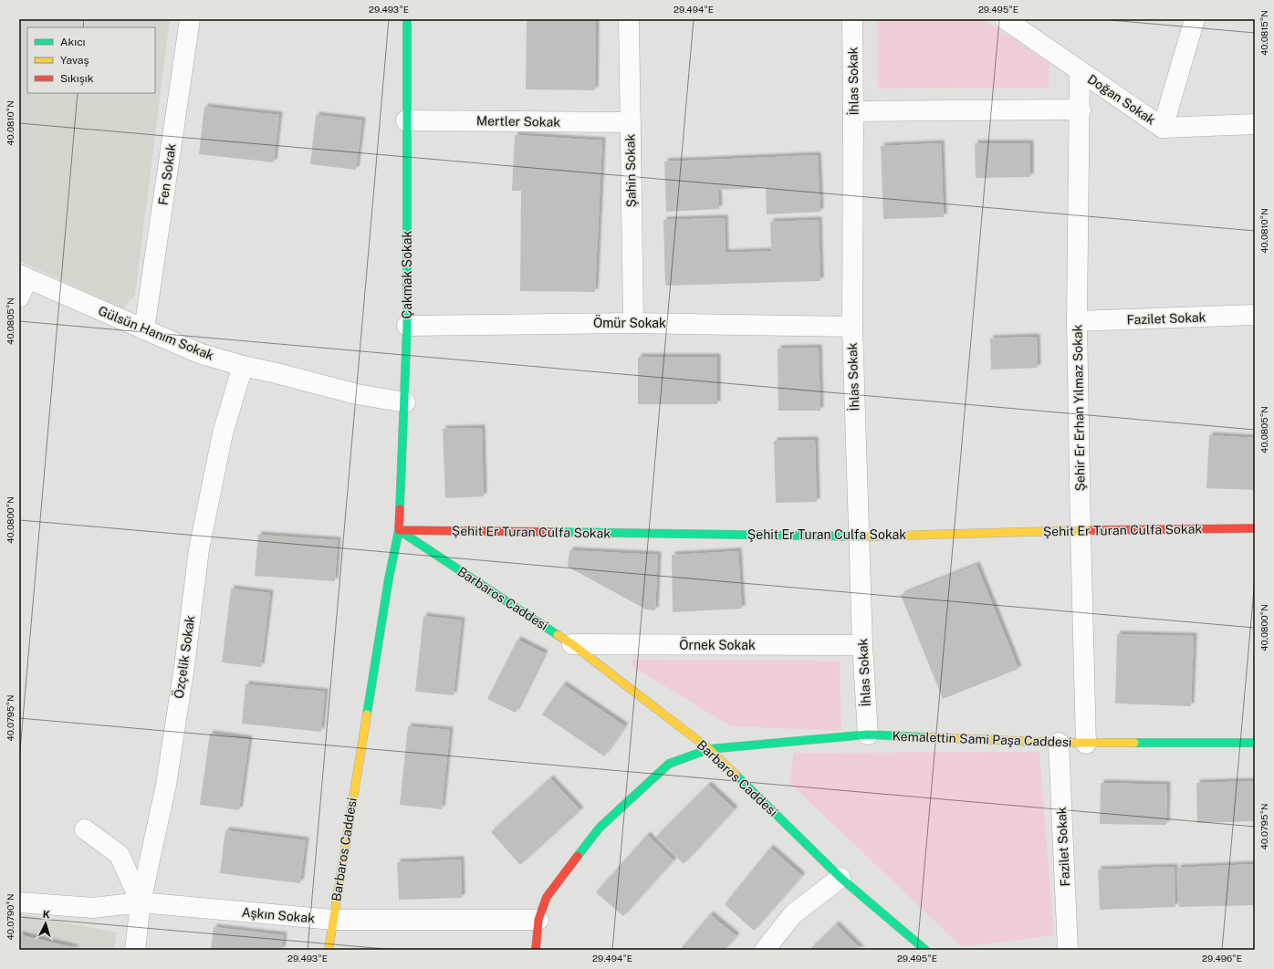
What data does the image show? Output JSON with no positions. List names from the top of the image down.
{
  "streets": {
    "street": [
      "İhlas Sokak",
      "Doğan Sokak",
      "Mertler Sokak",
      "Şahin Sokak",
      "Fen Sokak",
      "Çakmak Sokak",
      "Fazilet Sokak",
      "Ömür Sokak",
      "Gülsün Hanım Sokak",
      "Şehir Er Erhan Yılmaz Sokak",
      "Şehit Er Turan Culfa Sokak",
      "Barbaros Caddesi",
      "Örnek Sokak",
      "Özçelik Sokak",
      "Kemalettin Sami Paşa Caddesi",
      "Aşkın Sokak"
    ]
  },
  "crossings": [
    ["İhlas Sokak", "Ömür Sokak"],
    ["İhlas Sokak", "Şehit Er Turan Culfa Sokak"],
    ["İhlas Sokak", "Örnek Sokak"],
    ["İhlas Sokak", "Kemalettin Sami Paşa Caddesi"],
    ["Doğan Sokak", "Şehir Er Erhan Yılmaz Sokak"],
    ["Mertler Sokak", "Şahin Sokak"],
    ["Mertler Sokak", "Çakmak Sokak"],
    ["Şahin Sokak", "Ömür Sokak"],
    ["Fen Sokak", "Gülsün Hanım Sokak"],
    ["Çakmak Sokak", "Ömür Sokak"],
    ["Çakmak Sokak", "Gülsün Hanım Sokak"],
    ["Çakmak Sokak", "Şehit Er Turan Culfa Sokak"],
    ["Çakmak Sokak", "Barbaros Caddesi"],
    ["Fazilet Sokak", "Şehir Er Erhan Yılmaz Sokak"],
    ["Fazilet Sokak", "Kemalettin Sami Paşa Caddesi"],
    ["Gülsün Hanım Sokak", "Özçelik Sokak"],
    ["Şehir Er Erhan Yılmaz Sokak", "Şehit Er Turan Culfa Sokak"],
    ["Şehir Er Erhan Yılmaz Sokak", "Kemalettin Sami Paşa Caddesi"],
    ["Şehit Er Turan Culfa Sokak", "Barbaros Caddesi"],
    ["Barbaros Caddesi", "Örnek Sokak"],
    ["Barbaros Caddesi", "Kemalettin Sami Paşa Caddesi"],
    ["Barbaros Caddesi", "Aşkın Sokak"],
    ["Özçelik Sokak", "Aşkın Sokak"],
    ["Kemalettin Sami Paşa Caddesi", "Aşkın Sokak"]
  ],
  "legend": ["Akıcı", "Yavaş", "Sıkışık"],
  "north": "top",
  "coordinates": [
    "29.493°E",
    "29.494°E",
    "29.495°E",
    "40.0815°N",
    "40.0810°N",
    "40.0805°N",
    "40.0800°N",
    "40.0795°N",
    "40.0790°N",
    "29.496°E"
  ]
}
